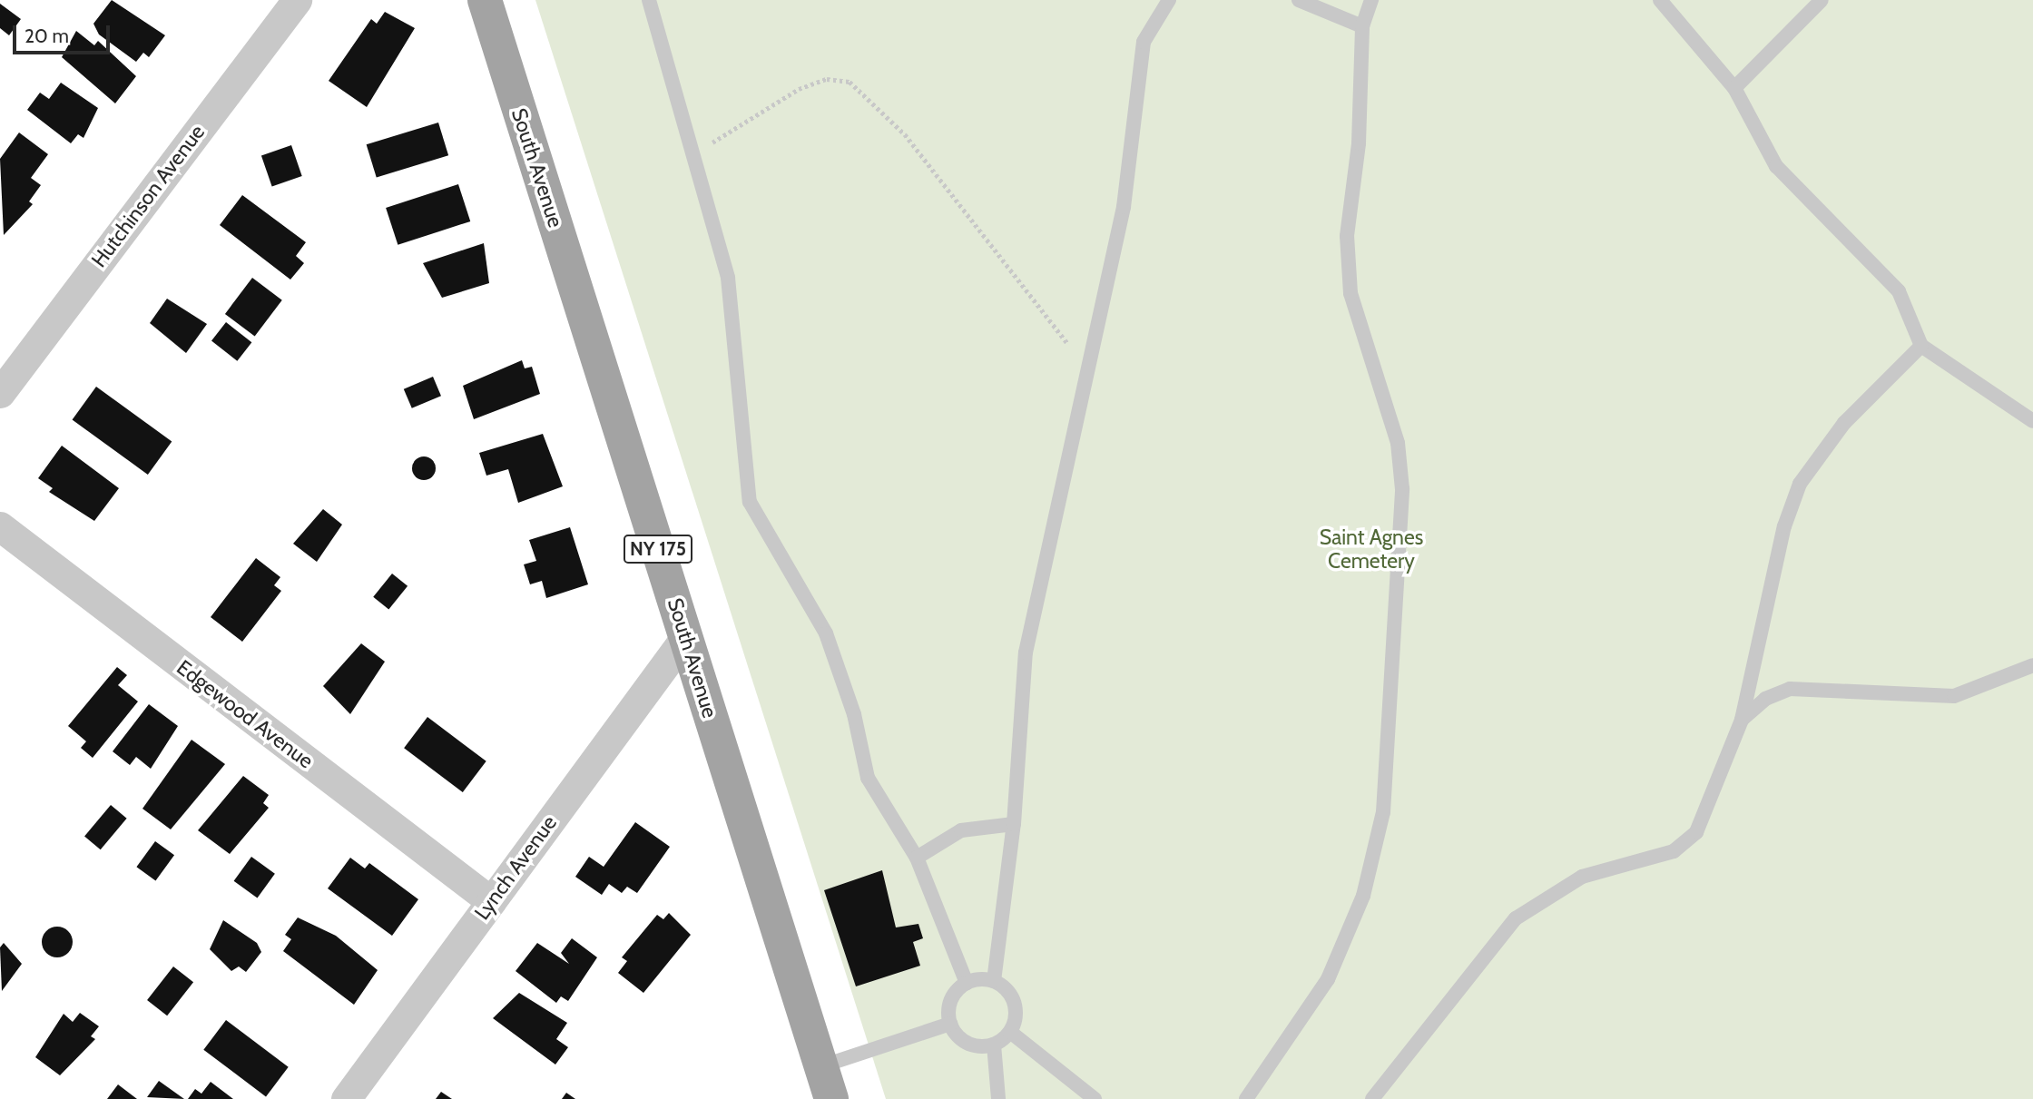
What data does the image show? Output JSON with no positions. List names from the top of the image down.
{
  "streets": {
    "main road": ["South Avenue", "NY 175"],
    "street": ["Hutchinson Avenue", "Edgewood Avenue", "Lynch Avenue"]
  },
  "crossings": [
    ["South Avenue", "Lynch Avenue"],
    ["Edgewood Avenue", "Lynch Avenue"]
  ],
  "parks": ["Saint Agnes Cemetery"],
  "scale_bar": "20 m"
}
